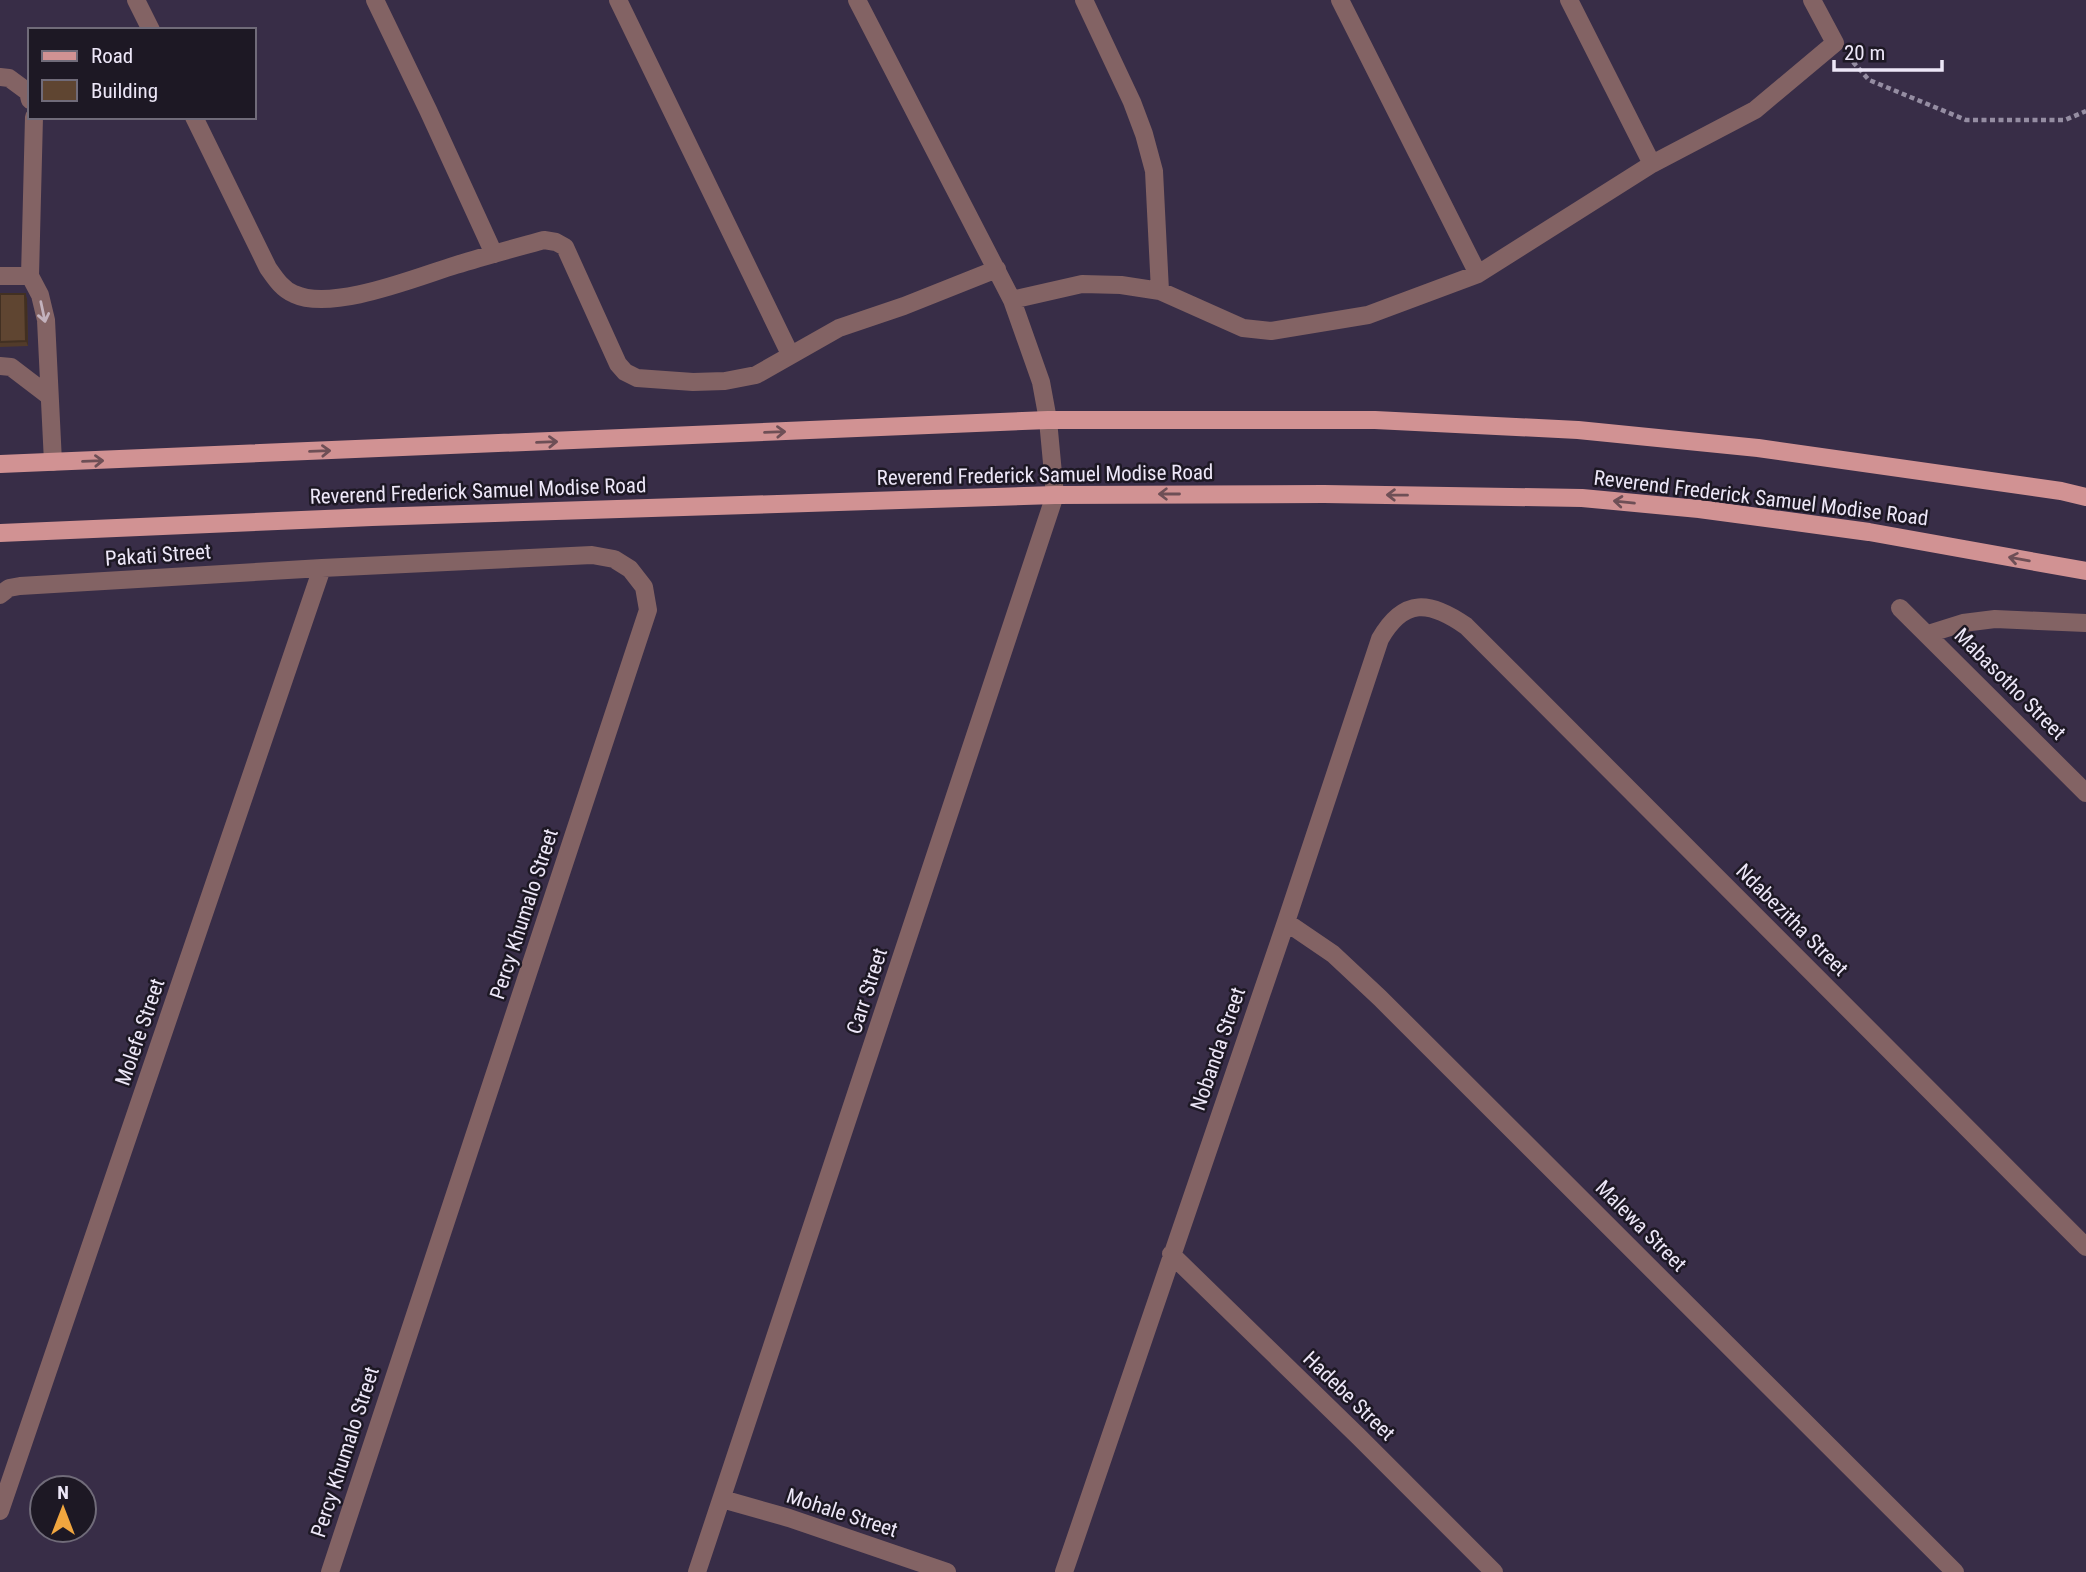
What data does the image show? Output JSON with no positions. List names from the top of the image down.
{
  "streets": {
    "main road": ["Reverend Frederick Samuel Modise Road"],
    "street": [
      "Pakati Street",
      "Mabasotho Street",
      "Percy Khumalo Street",
      "Ndabezitha Street",
      "Carr Street",
      "Molefe Street",
      "Nobanda Street",
      "Malewa Street",
      "Hadebe Street",
      "Mohale Street"
    ]
  },
  "crossings": [
    ["Reverend Frederick Samuel Modise Road", "Carr Street"],
    ["Pakati Street", "Percy Khumalo Street"],
    ["Pakati Street", "Molefe Street"],
    ["Percy Khumalo Street", "Molefe Street"],
    ["Ndabezitha Street", "Nobanda Street"],
    ["Carr Street", "Mohale Street"],
    ["Nobanda Street", "Malewa Street"],
    ["Nobanda Street", "Hadebe Street"]
  ],
  "legend": ["Road", "Building"],
  "scale_bar": "20 m",
  "north": "top"
}
